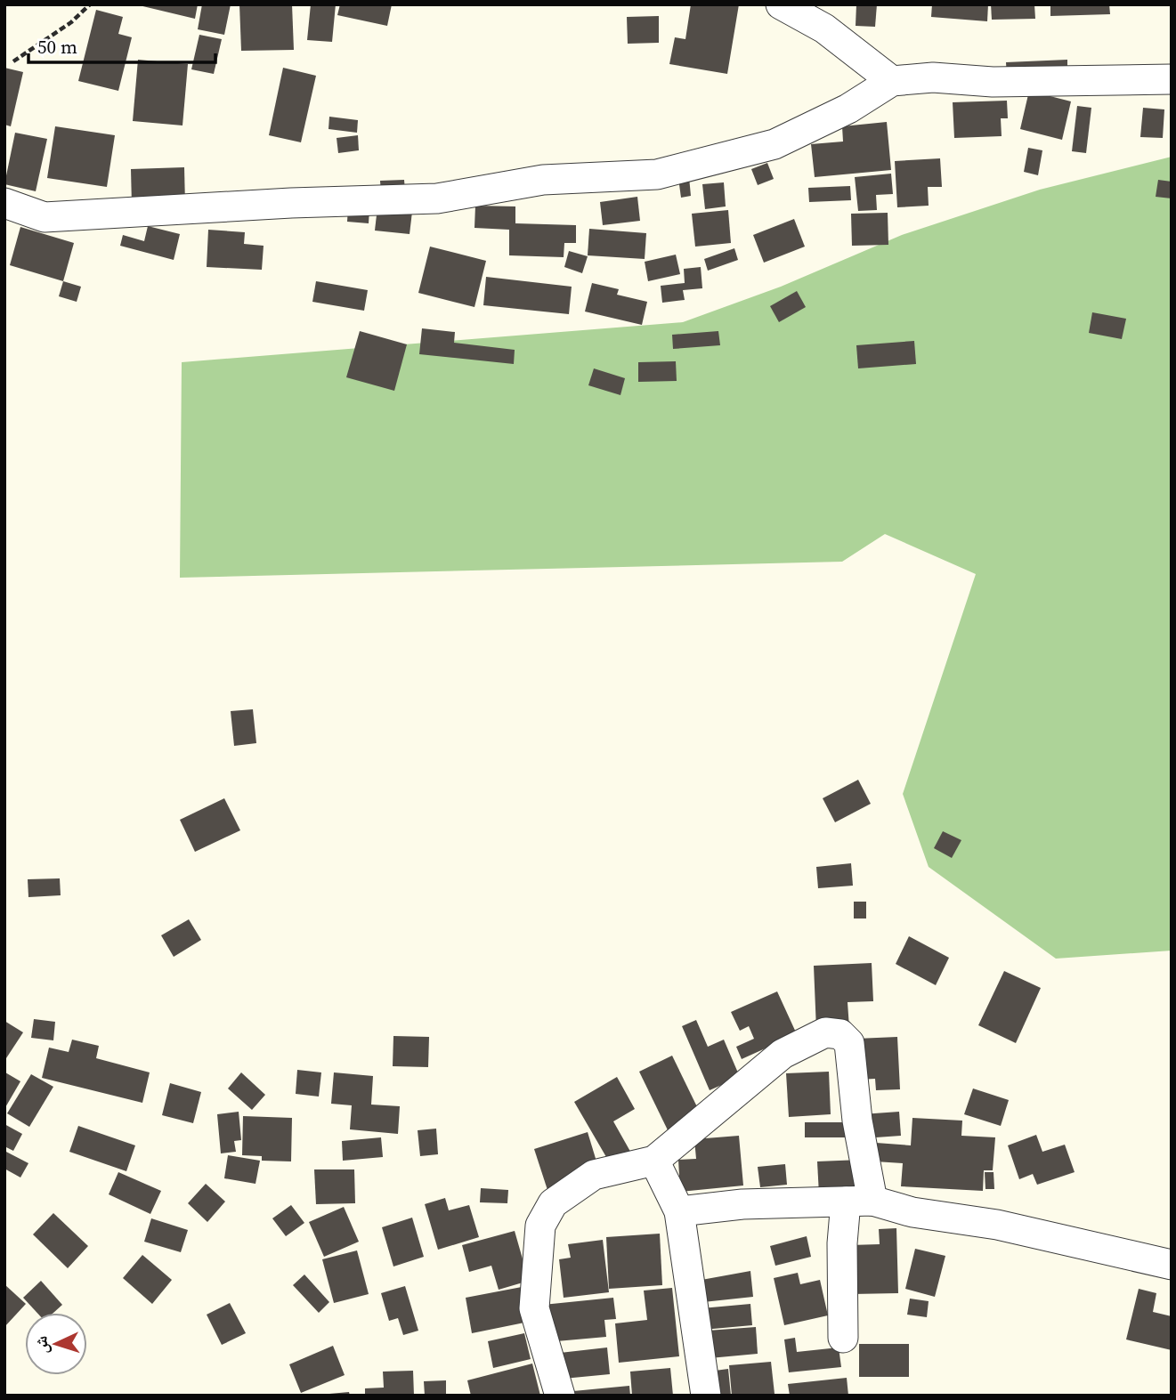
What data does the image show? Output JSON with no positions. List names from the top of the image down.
{
  "scale_bar": "50 m",
  "north": "left"
}
